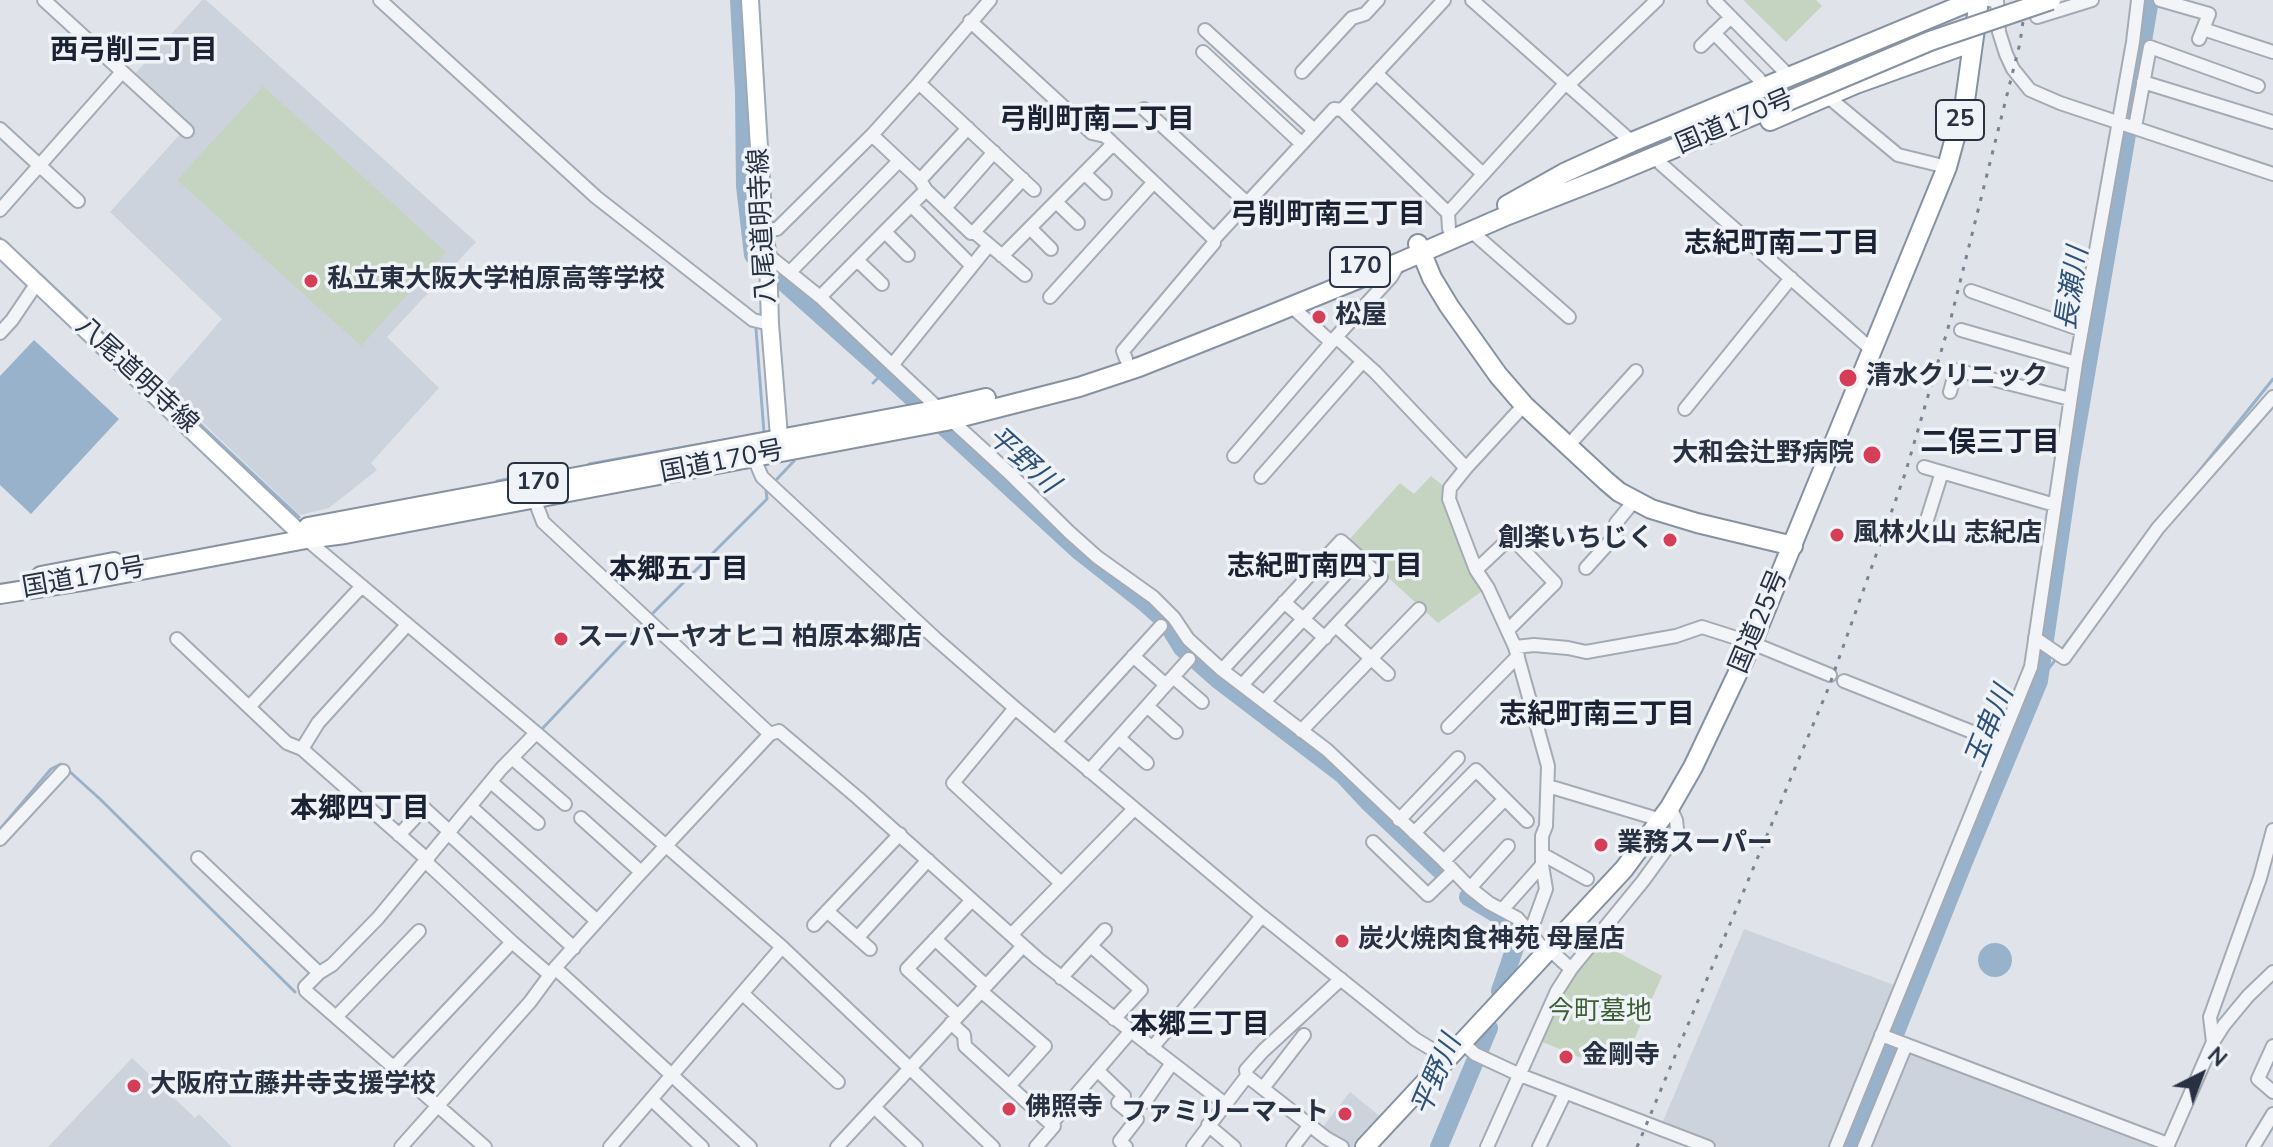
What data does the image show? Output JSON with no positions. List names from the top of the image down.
{
  "streets": {
    "highway": [
      "25",
      "国道170号",
      "170",
      "国道25号"
    ],
    "main road": ["八尾道明寺線"]
  },
  "crossings": [
    ["国道170号", "八尾道明寺線"],
    ["国道170号", "170"],
    ["170", "国道25号"]
  ],
  "districts": [
    "西弓削三丁目",
    "弓削町南二丁目",
    "弓削町南三丁目",
    "志紀町南二丁目",
    "二俣三丁目",
    "志紀町南四丁目",
    "本郷五丁目",
    "志紀町南三丁目",
    "本郷四丁目",
    "本郷三丁目"
  ],
  "water": ["長瀬川", "平野川", "玉串川"],
  "parks": ["今町墓地"],
  "places": [
    "私立東大阪大学柏原高等学校",
    "松屋",
    "清水クリニック",
    "大和会辻野病院",
    "風林火山 志紀店",
    "創楽いちじく",
    "スーパーヤオヒコ 柏原本郷店",
    "業務スーパー",
    "炭火焼肉食神苑 母屋店",
    "金剛寺",
    "大阪府立藤井寺支援学校",
    "佛照寺",
    "ファミリーマート"
  ],
  "north": "top right"
}
